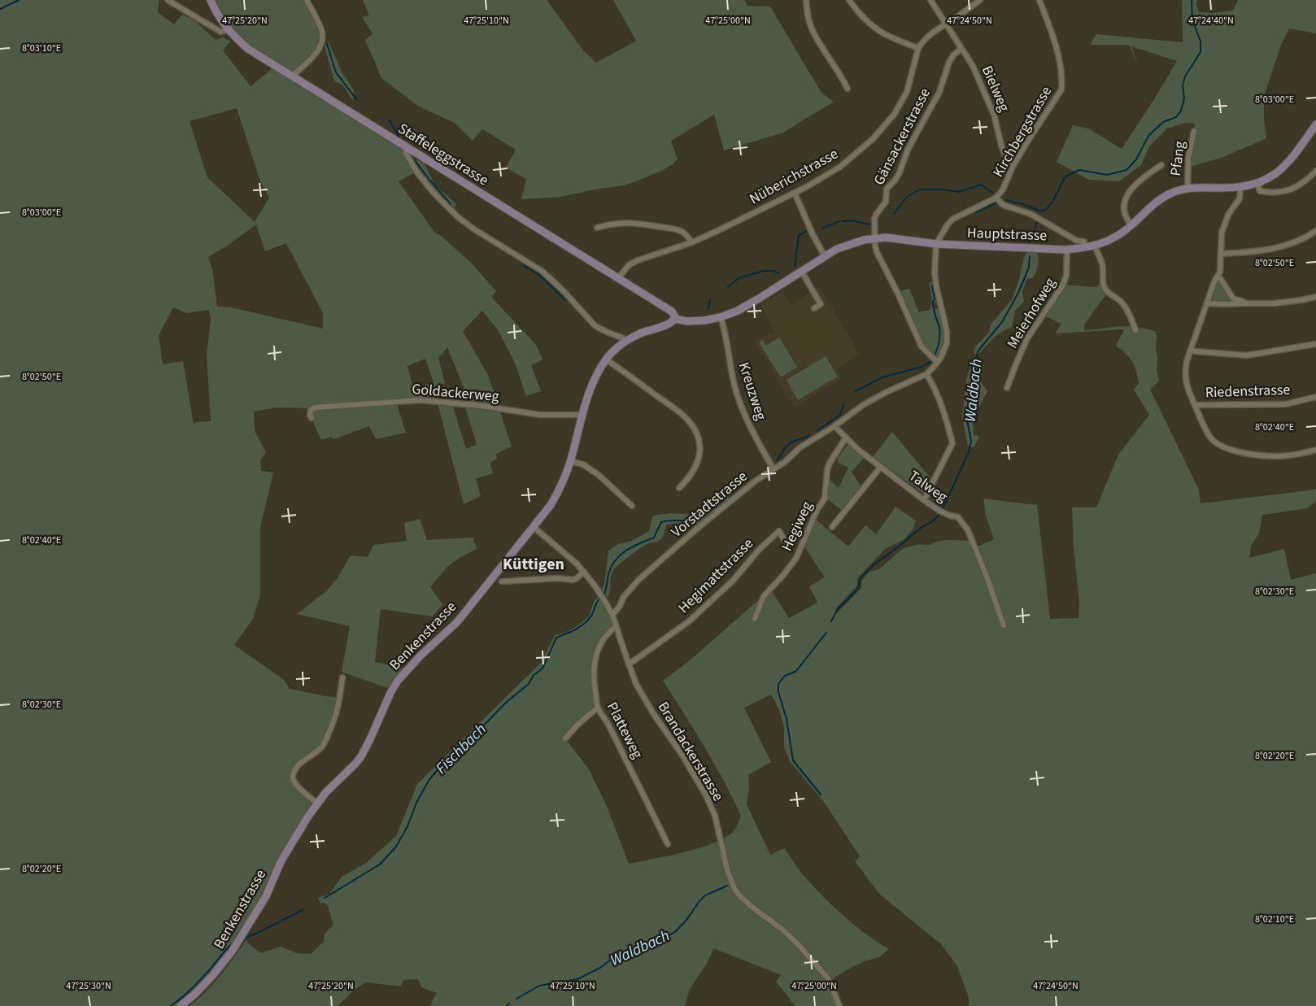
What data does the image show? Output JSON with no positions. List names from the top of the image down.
{
  "streets": {
    "street": [
      "Bielweg",
      "Kirchbergstrasse",
      "Gänsackerstrasse",
      "Staffeleggstrasse",
      "Pfang",
      "Nüberichstrasse",
      "Hauptstrasse",
      "Meierhofweg",
      "Kreuzweg",
      "Riedenstrasse",
      "Goldackerweg",
      "Talweg",
      "Vorstadtstrasse",
      "Hegiweg",
      "Hegimattstrasse",
      "Benkenstrasse",
      "Platteweg",
      "Brandackerstrasse"
    ]
  },
  "crossings": [
    ["Bielweg", "Kirchbergstrasse"],
    ["Bielweg", "Gänsackerstrasse"],
    ["Bielweg", "Nüberichstrasse"],
    ["Kirchbergstrasse", "Hauptstrasse"],
    ["Kirchbergstrasse", "Vorstadtstrasse"],
    ["Gänsackerstrasse", "Hauptstrasse"],
    ["Staffeleggstrasse", "Nüberichstrasse"],
    ["Staffeleggstrasse", "Hauptstrasse"],
    ["Staffeleggstrasse", "Benkenstrasse"],
    ["Pfang", "Hauptstrasse"],
    ["Hauptstrasse", "Meierhofweg"],
    ["Hauptstrasse", "Kreuzweg"],
    ["Hauptstrasse", "Riedenstrasse"],
    ["Hauptstrasse", "Vorstadtstrasse"],
    ["Hauptstrasse", "Benkenstrasse"],
    ["Kreuzweg", "Vorstadtstrasse"],
    ["Goldackerweg", "Benkenstrasse"],
    ["Talweg", "Vorstadtstrasse"],
    ["Talweg", "Hegiweg"],
    ["Vorstadtstrasse", "Brandackerstrasse"],
    ["Hegimattstrasse", "Brandackerstrasse"],
    ["Benkenstrasse", "Brandackerstrasse"],
    ["Platteweg", "Brandackerstrasse"]
  ],
  "districts": ["Küttigen"],
  "water": ["Waldbach", "Fischbach"],
  "coordinates": [
    "47°25'20\"N",
    "47°25'10\"N",
    "47°24'50\"N",
    "47°25'00\"N",
    "47°24'40\"N",
    "8°03'10\"E",
    "8°03'00\"E",
    "8°02'50\"E",
    "8°02'40\"E",
    "8°02'30\"E",
    "8°02'20\"E",
    "8°02'10\"E",
    "47°25'30\"N"
  ]
}
